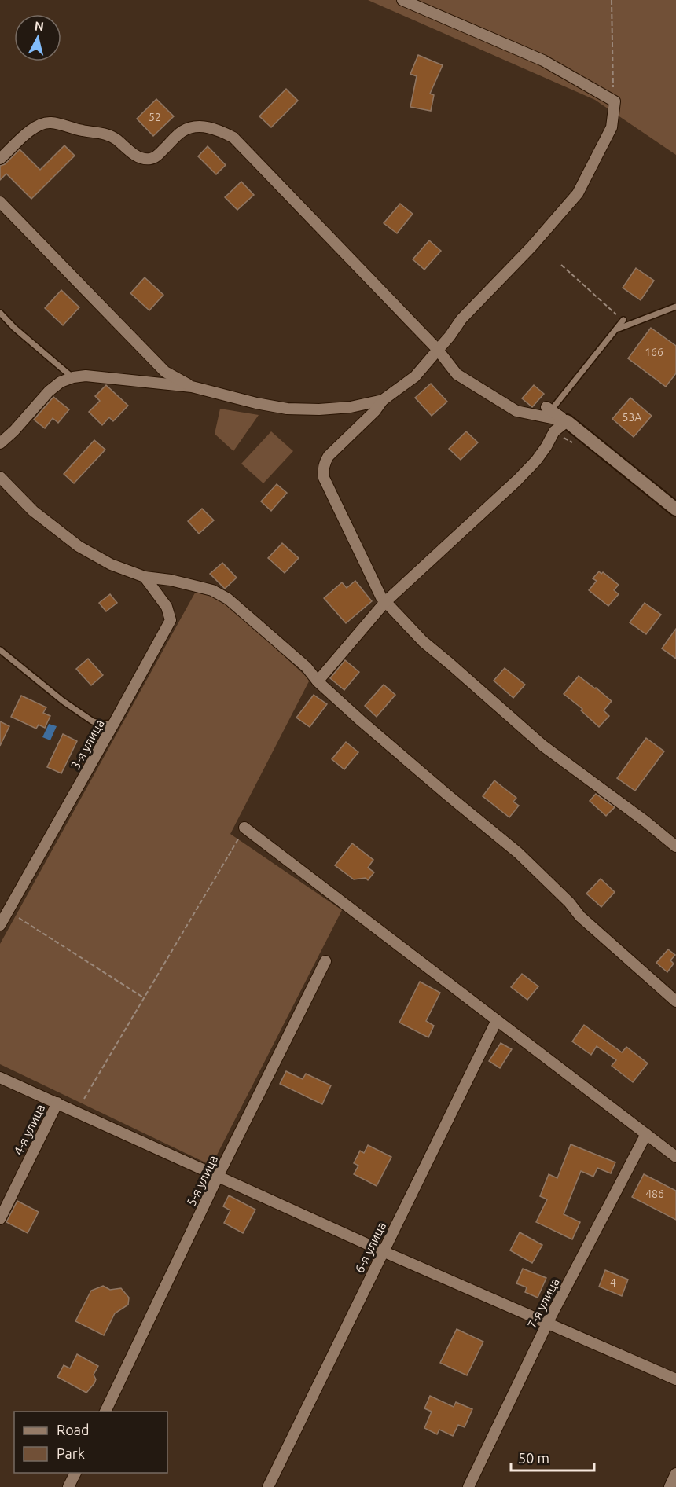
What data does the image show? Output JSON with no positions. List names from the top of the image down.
{
  "streets": {
    "street": [
      "3-я улица",
      "4-я улица",
      "5-я улица",
      "6-я улица",
      "7-я улица"
    ]
  },
  "house_numbers": [
    "52",
    "166",
    "53А",
    "486",
    "4"
  ],
  "legend": ["Road", "Park"],
  "scale_bar": "50 m",
  "north": "top"
}
